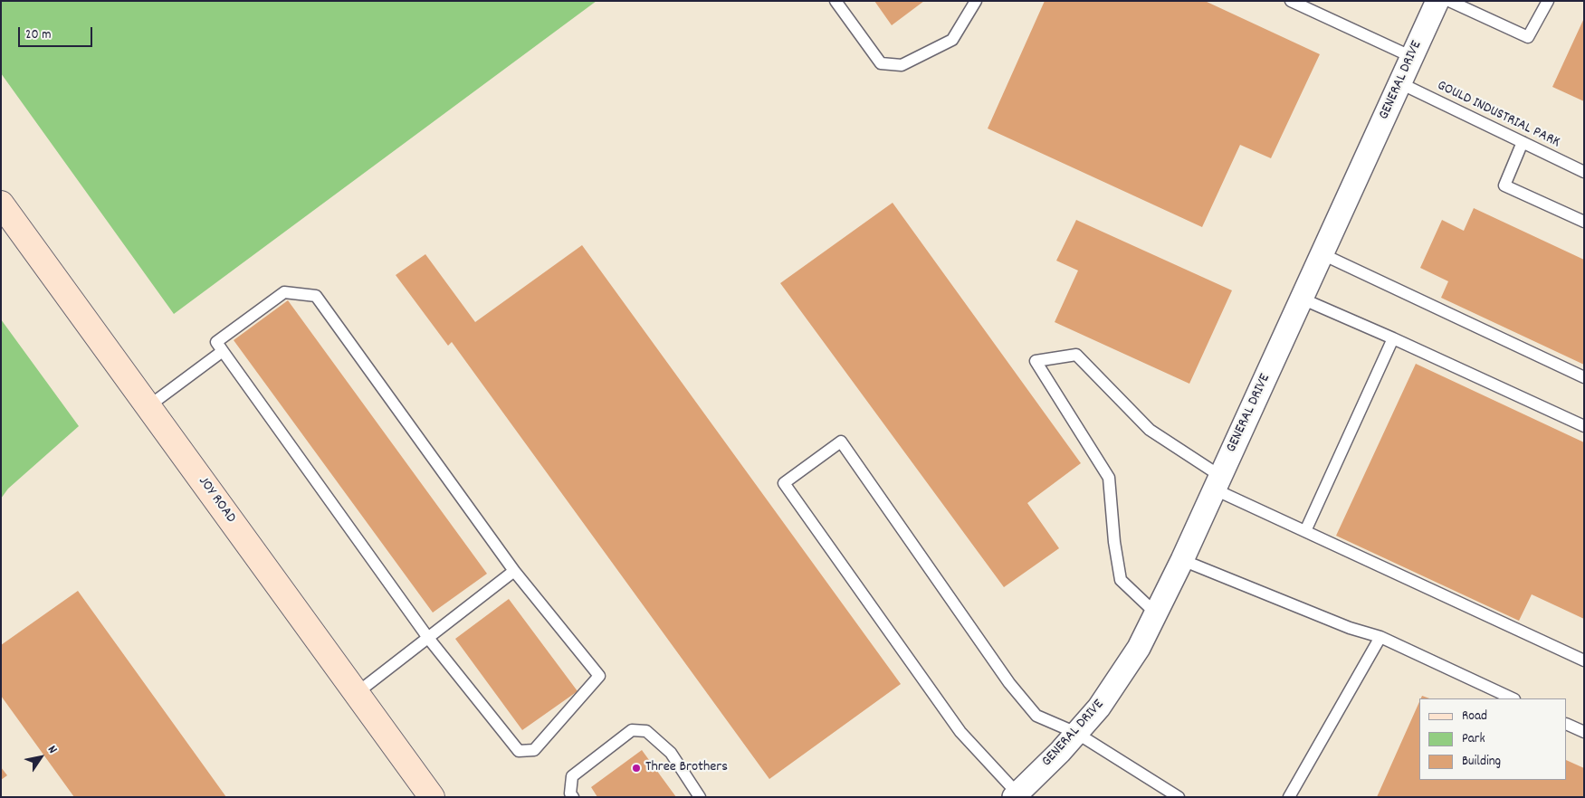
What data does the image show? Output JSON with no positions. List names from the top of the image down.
{
  "streets": {
    "street": ["GENERAL DRIVE", "JOY ROAD"],
    "lane": ["GOULD INDUSTRIAL PARK"]
  },
  "crossings": [
    ["GENERAL DRIVE", "GOULD INDUSTRIAL PARK"]
  ],
  "places": ["Three Brothers"],
  "legend": ["Road", "Park", "Building"],
  "scale_bar": "20 m",
  "north": "top right"
}
